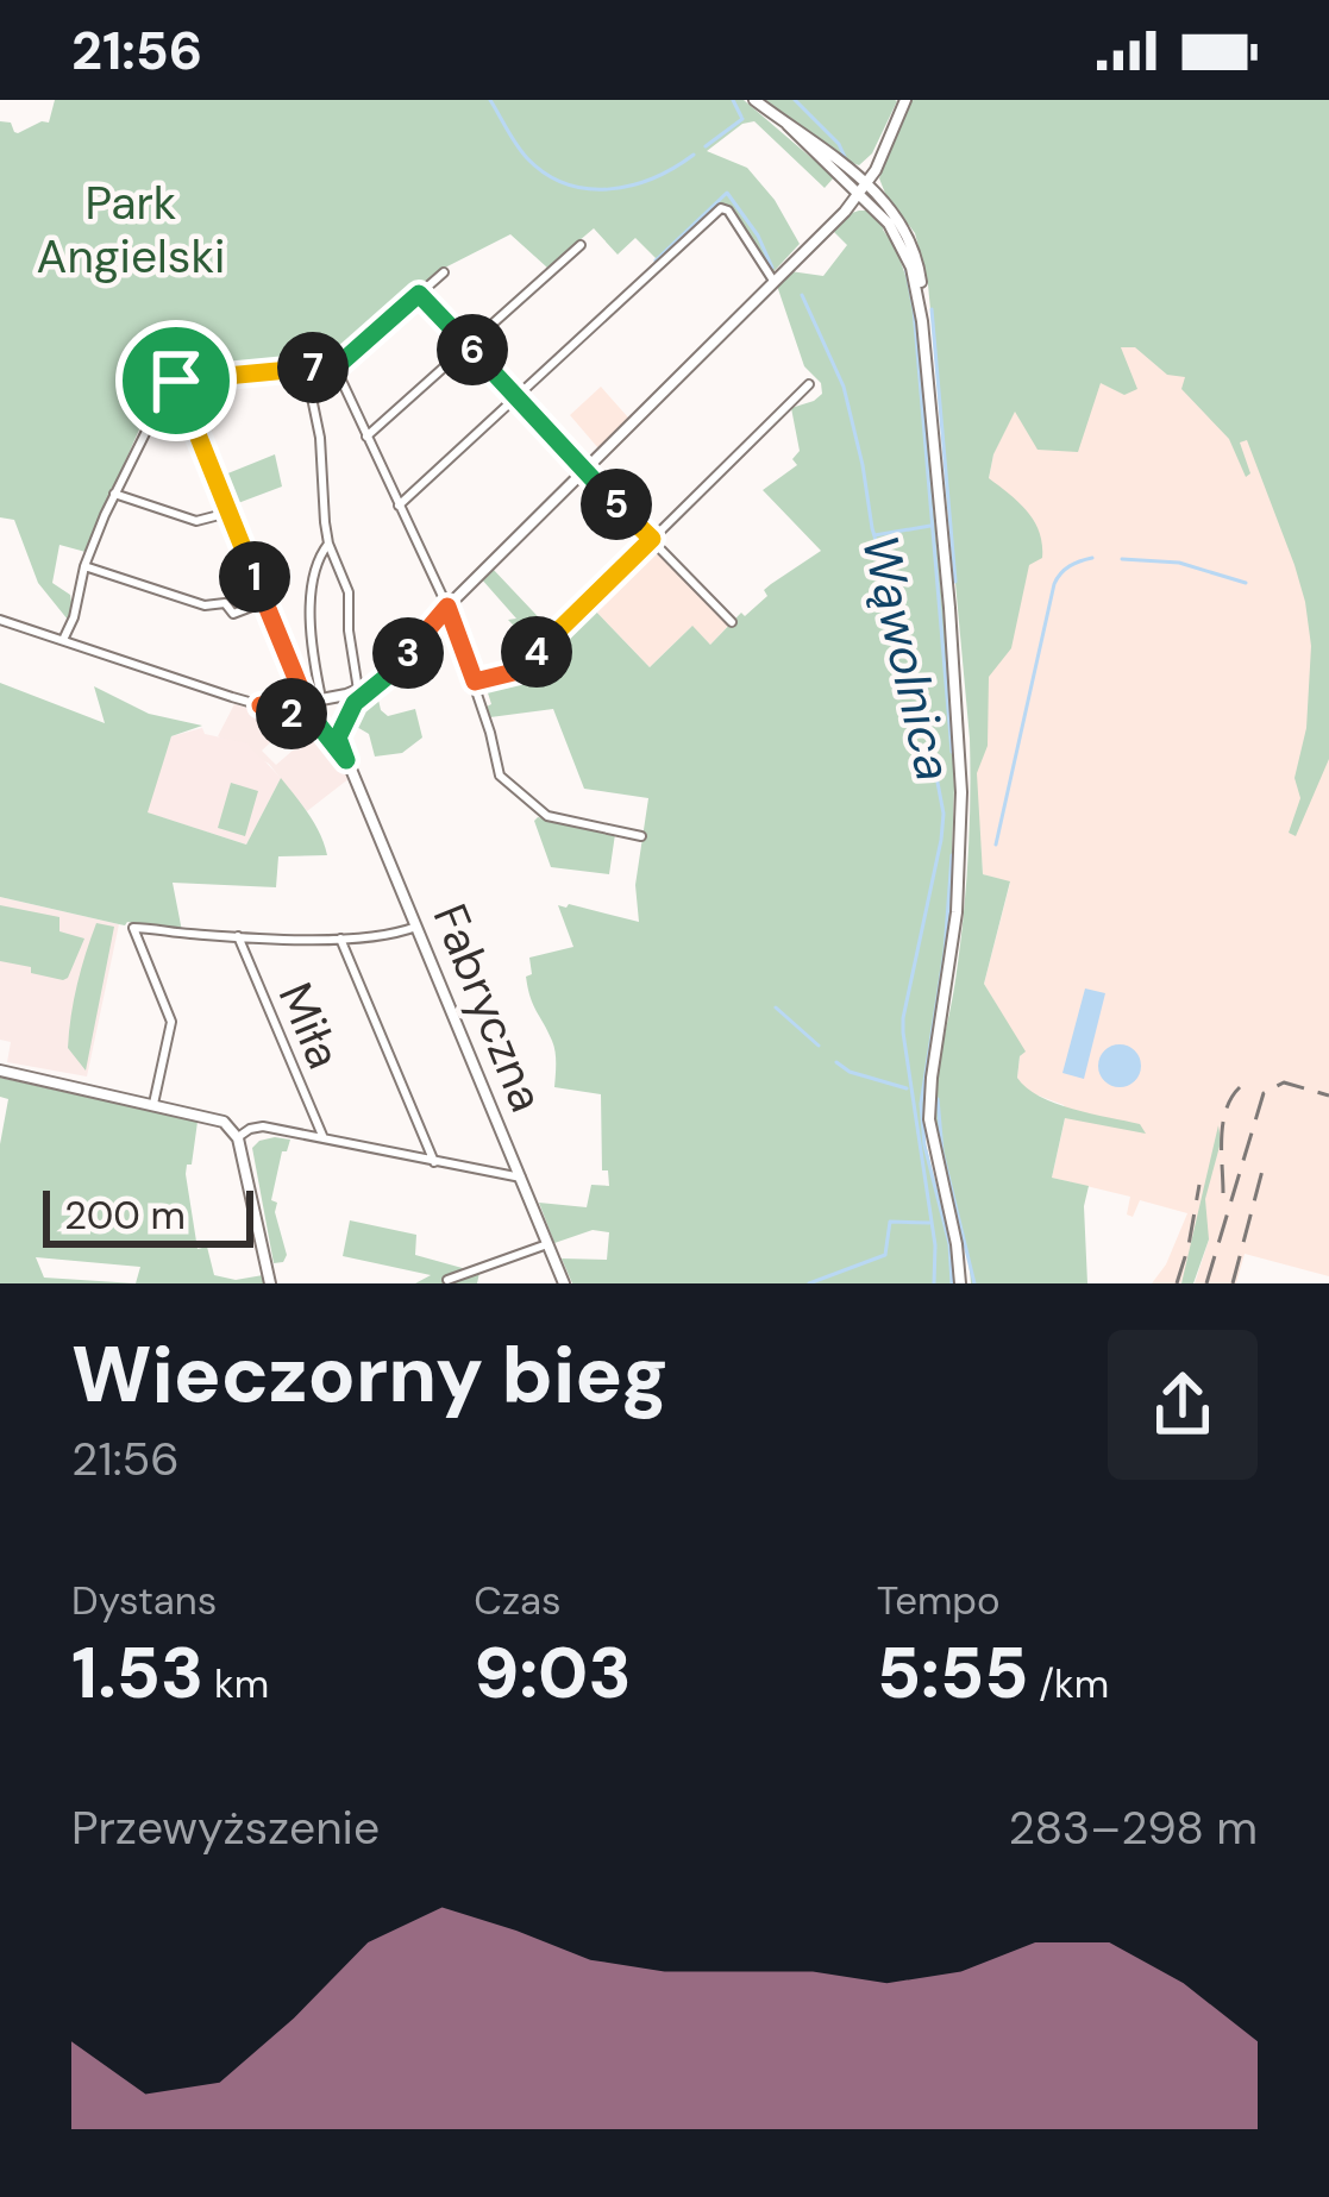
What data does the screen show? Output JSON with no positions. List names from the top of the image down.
{
  "streets": {
    "street": ["Fabryczna", "Miła"]
  },
  "water": ["Wąwolnica"],
  "parks": ["Park Angielski"],
  "scale_bar": "200 m",
  "page": {
    "status": "21:56",
    "pins": [
      "6",
      "7",
      "5",
      "1",
      "4",
      "3",
      "2"
    ],
    "scale": "200 m",
    "heading": ["Wieczorny bieg", "21:56"],
    "stats": [
      ["Dystans", "1.53 km"],
      ["Czas", "9:03"],
      ["Tempo", "5:55 /km"]
    ],
    "chart": ["Przewyższenie", "283–298 m"]
  }
}
